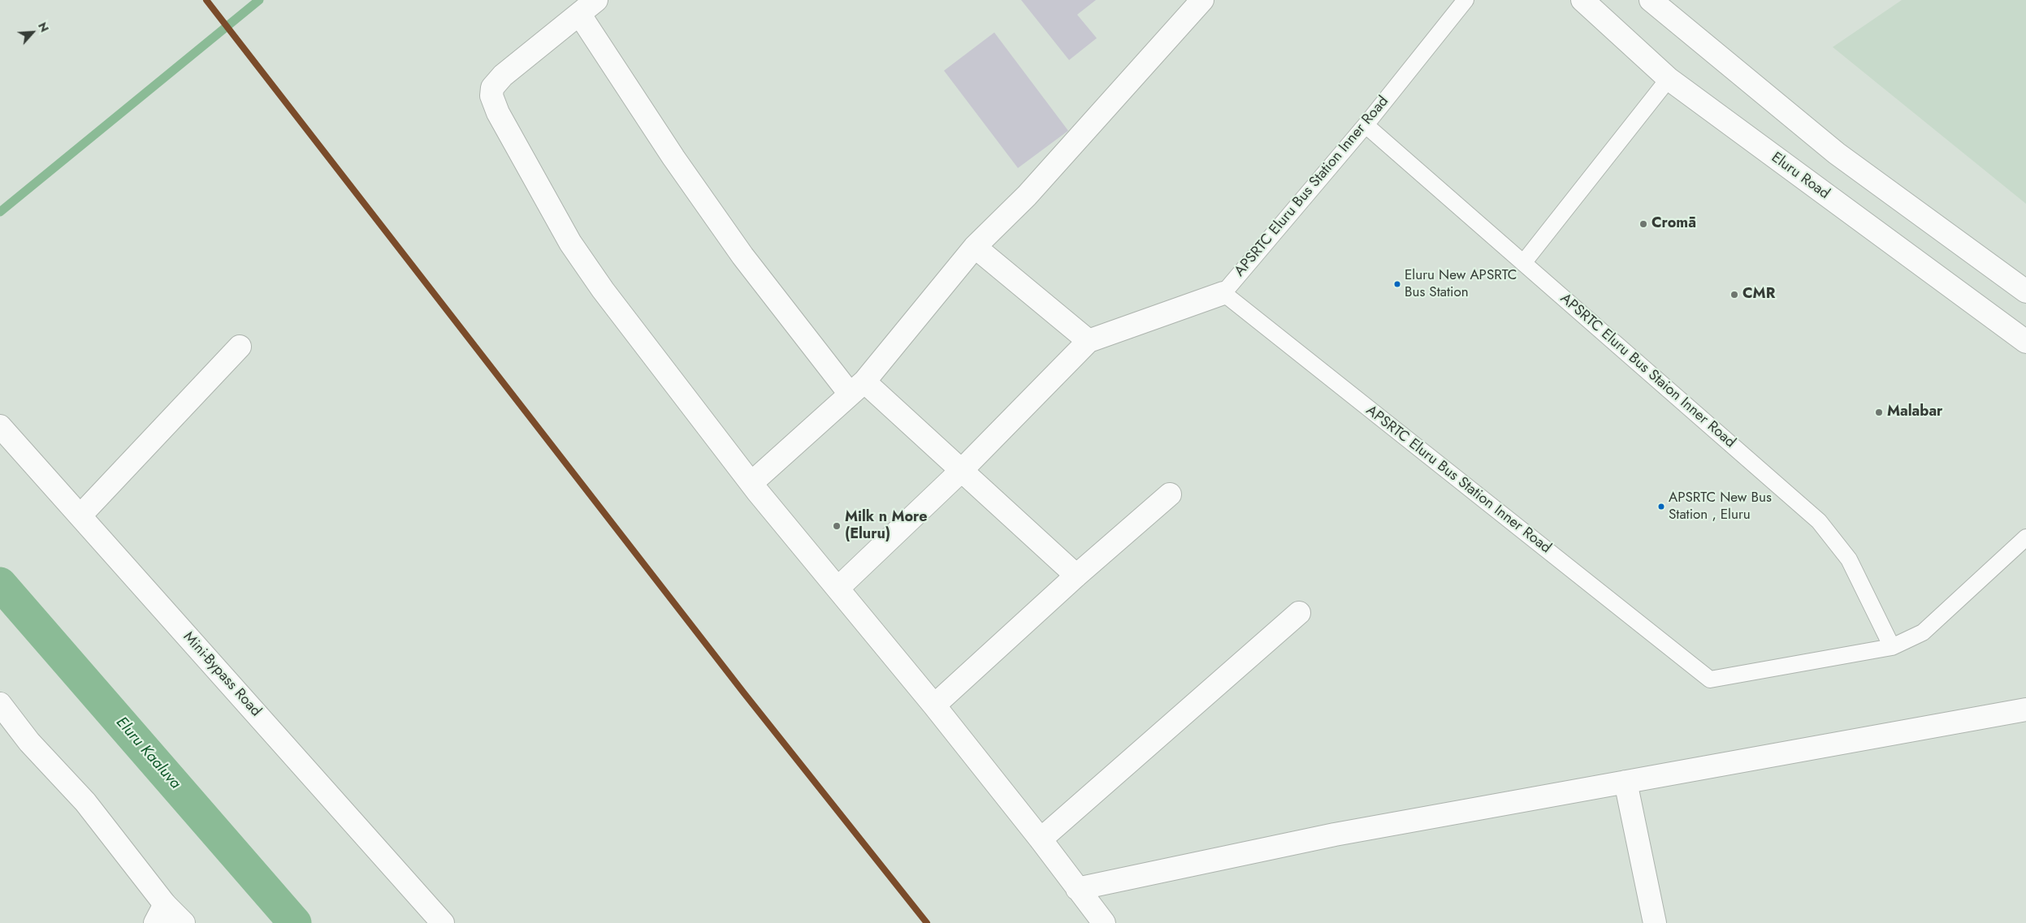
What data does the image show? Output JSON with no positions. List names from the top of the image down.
{
  "streets": {
    "street": ["Eluru Road", "Mini-Bypass Road"],
    "lane": ["APSRTC Eluru Bus Station Inner Road", "APSRTC Eluru Bus Staion Inner Road"]
  },
  "crossings": [
    ["APSRTC Eluru Bus Station Inner Road", "APSRTC Eluru Bus Staion Inner Road"]
  ],
  "water": ["Eluru Kaaluva"],
  "places": [
    "Cromā",
    "Eluru New APSRTC Bus Station",
    "CMR",
    "Malabar",
    "APSRTC New Bus Station , Eluru",
    "Milk n More (Eluru)"
  ],
  "north": "top right"
}
